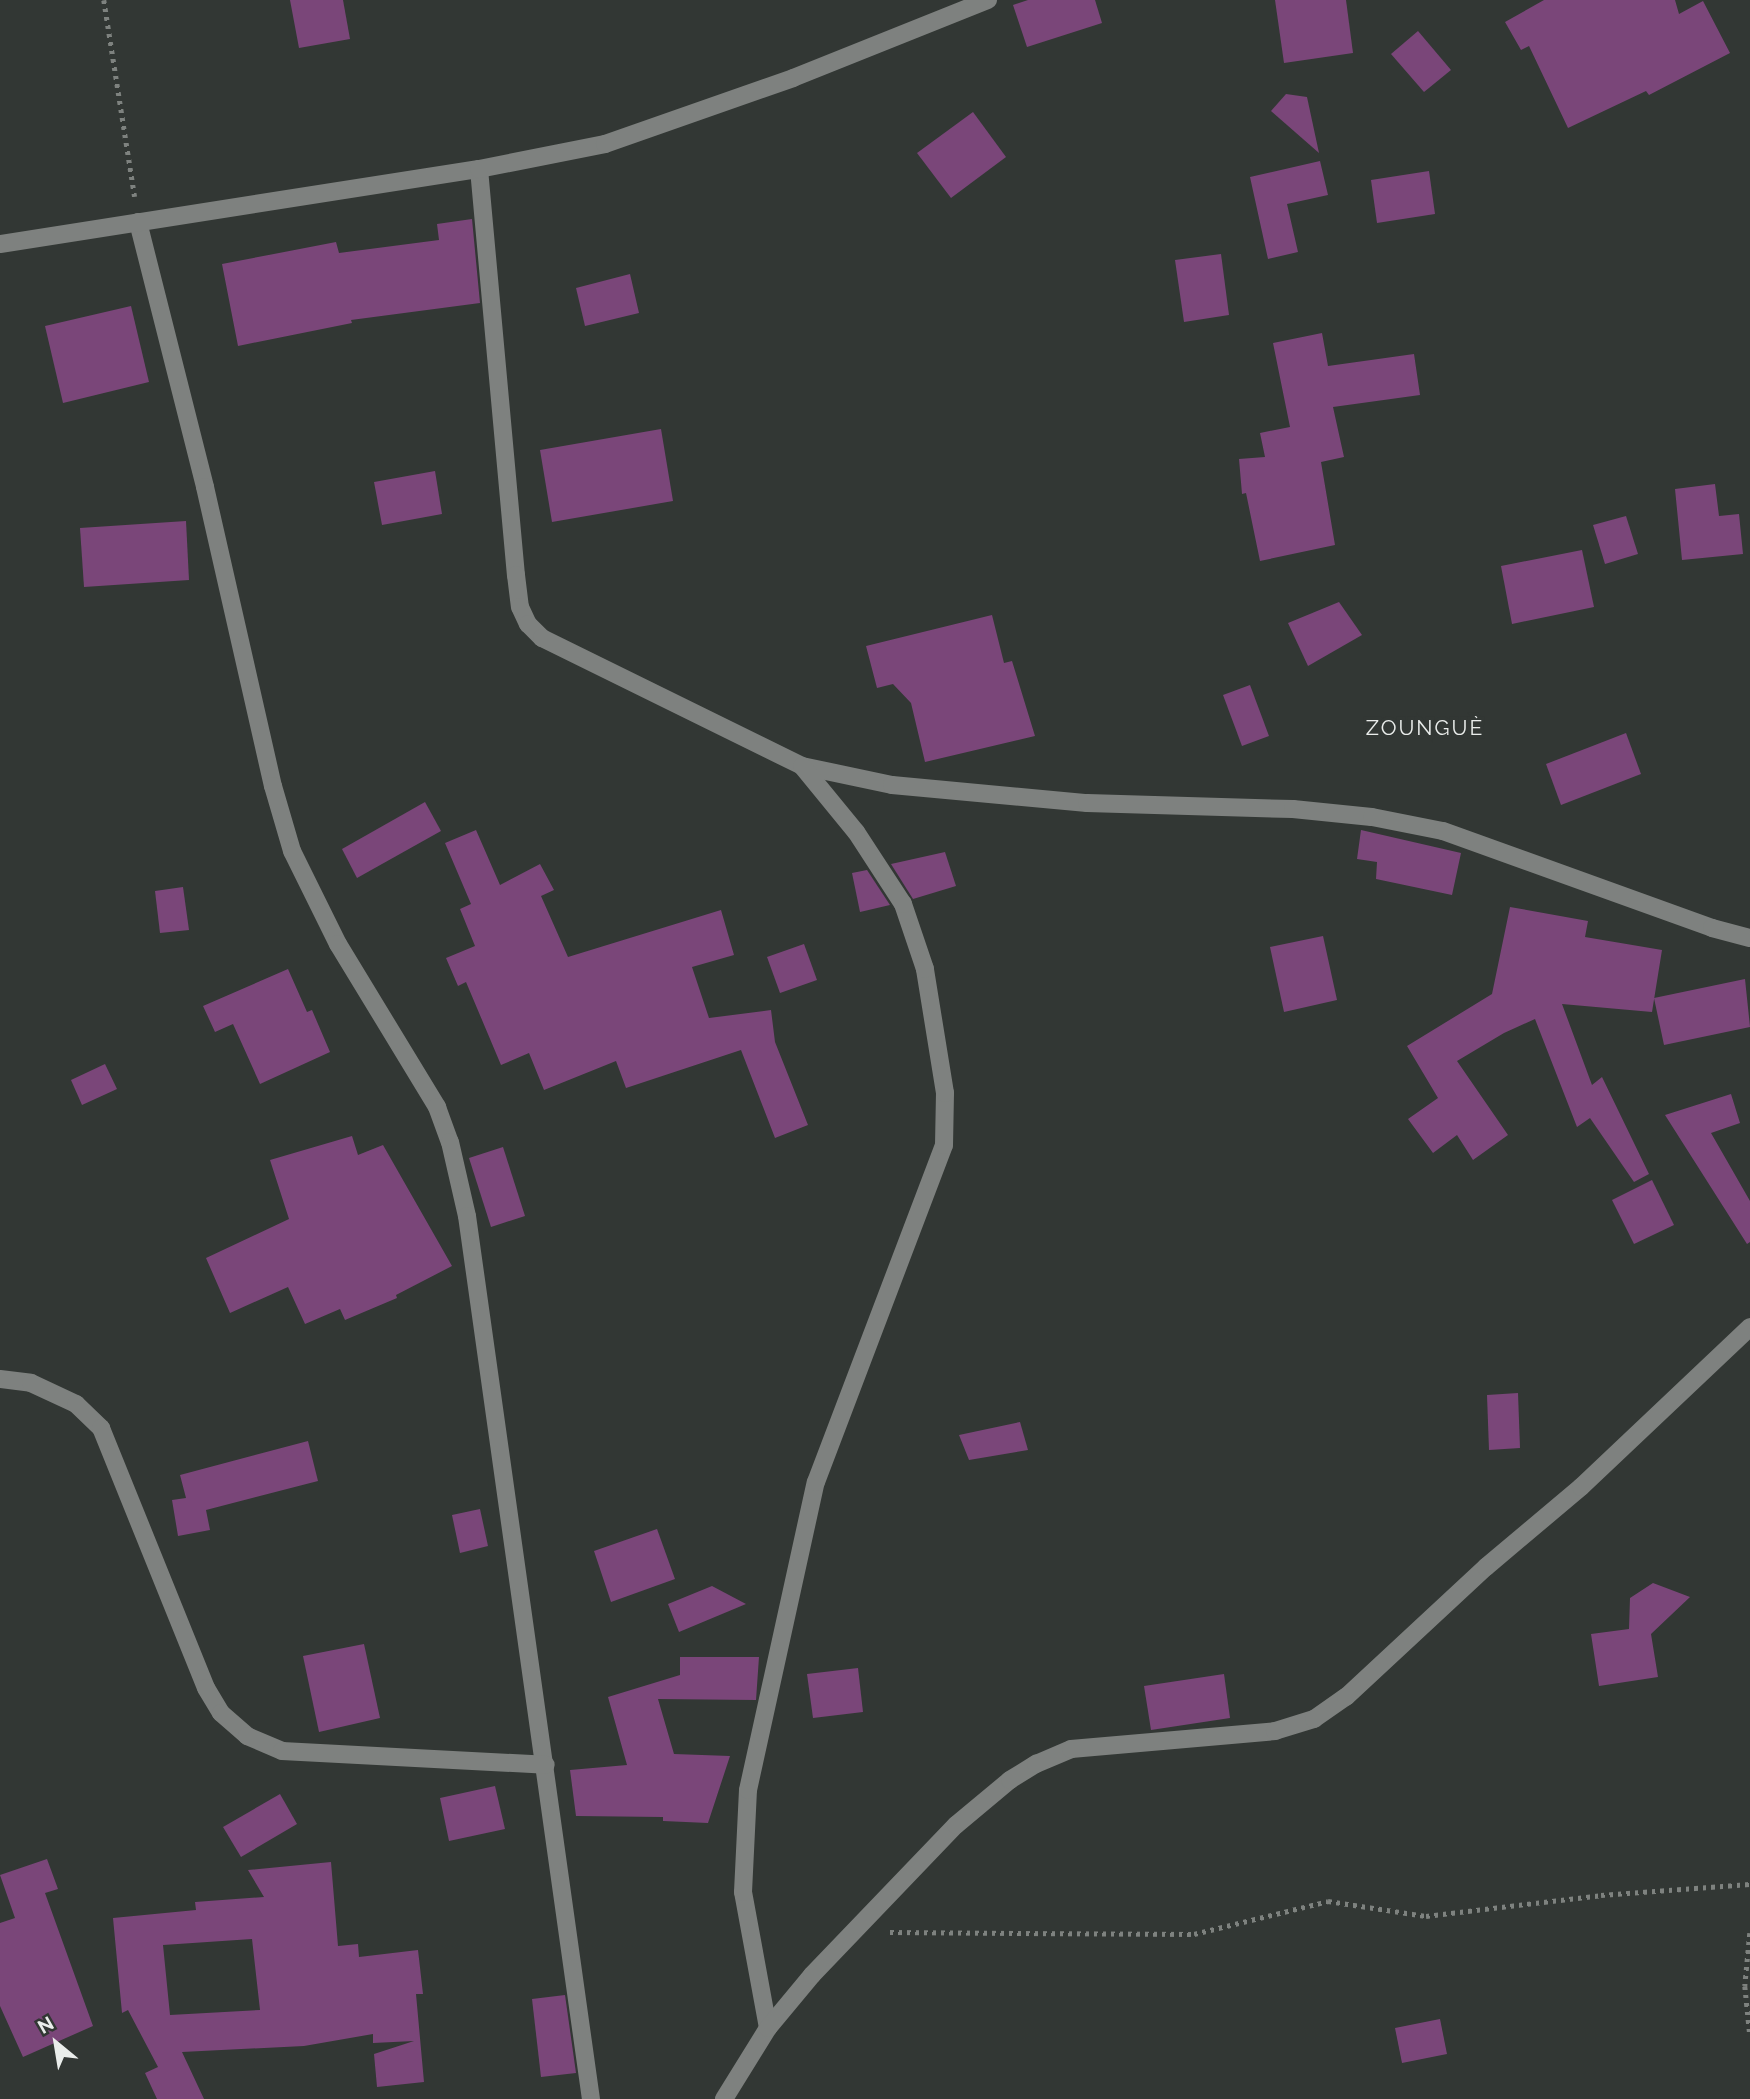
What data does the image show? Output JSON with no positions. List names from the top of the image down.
{
  "districts": ["ZOUNGUÈ"],
  "north": "top left"
}
